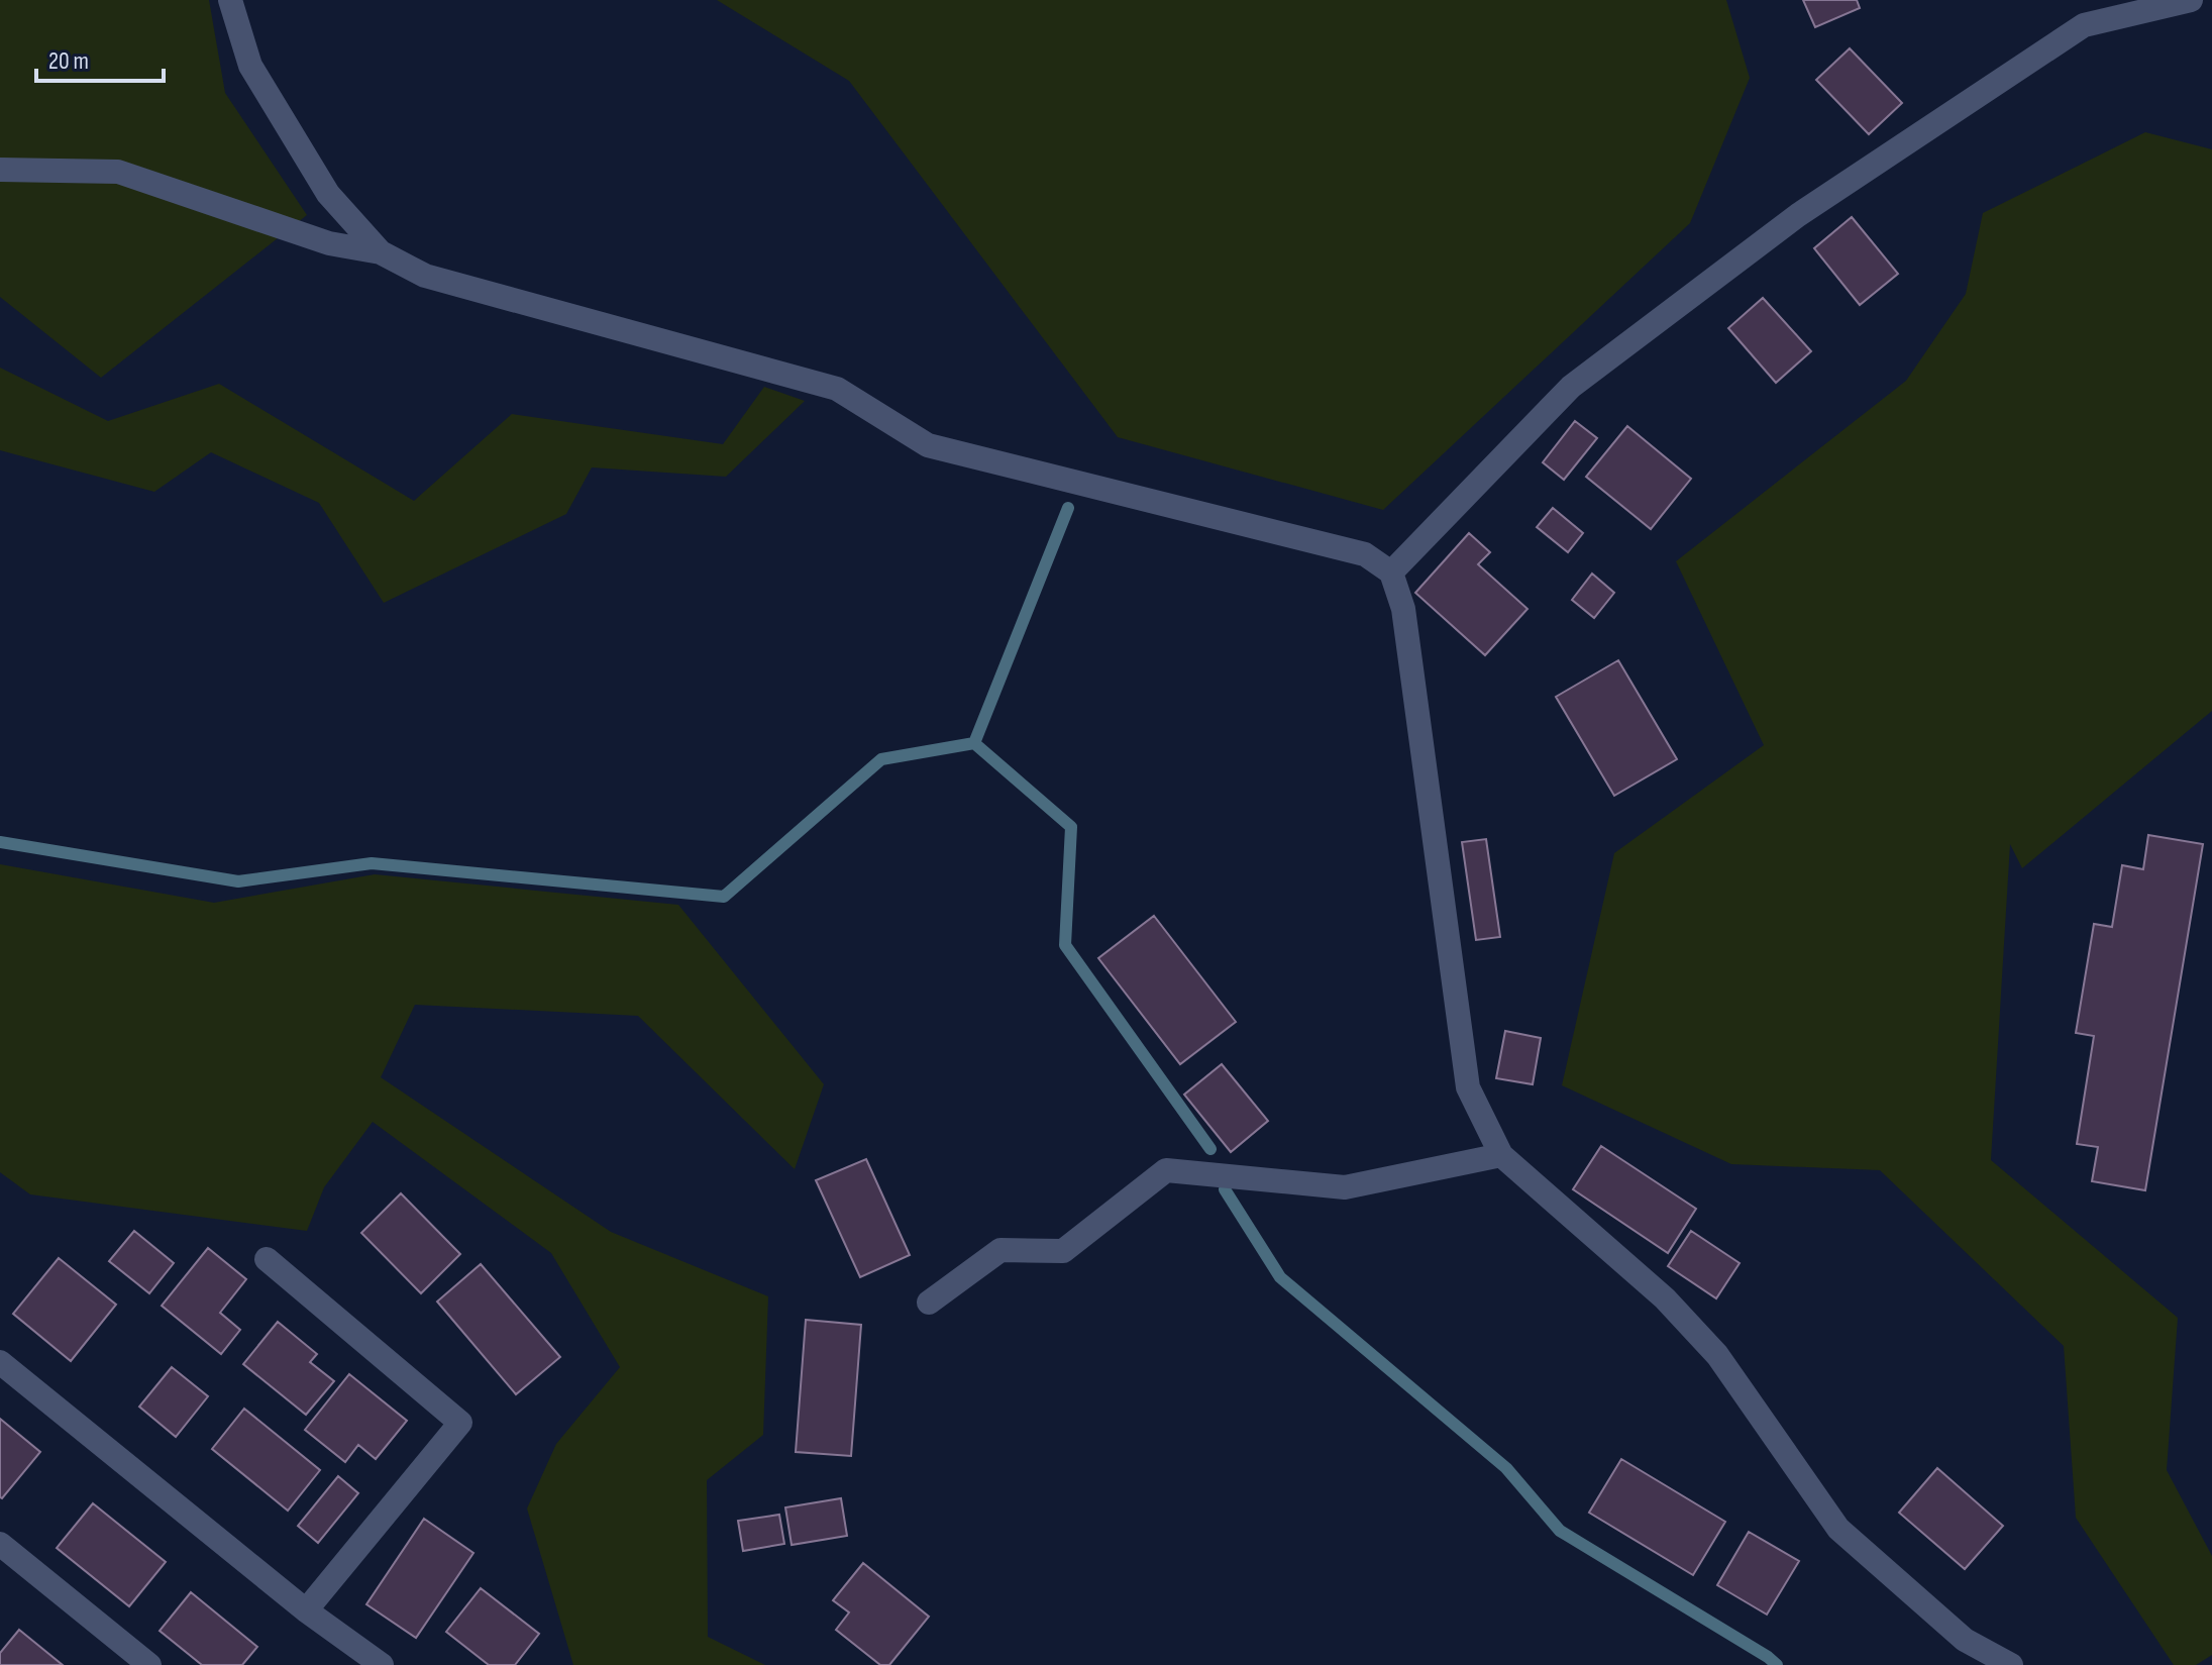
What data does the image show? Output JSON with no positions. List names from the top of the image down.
{
  "scale_bar": "20 m"
}
